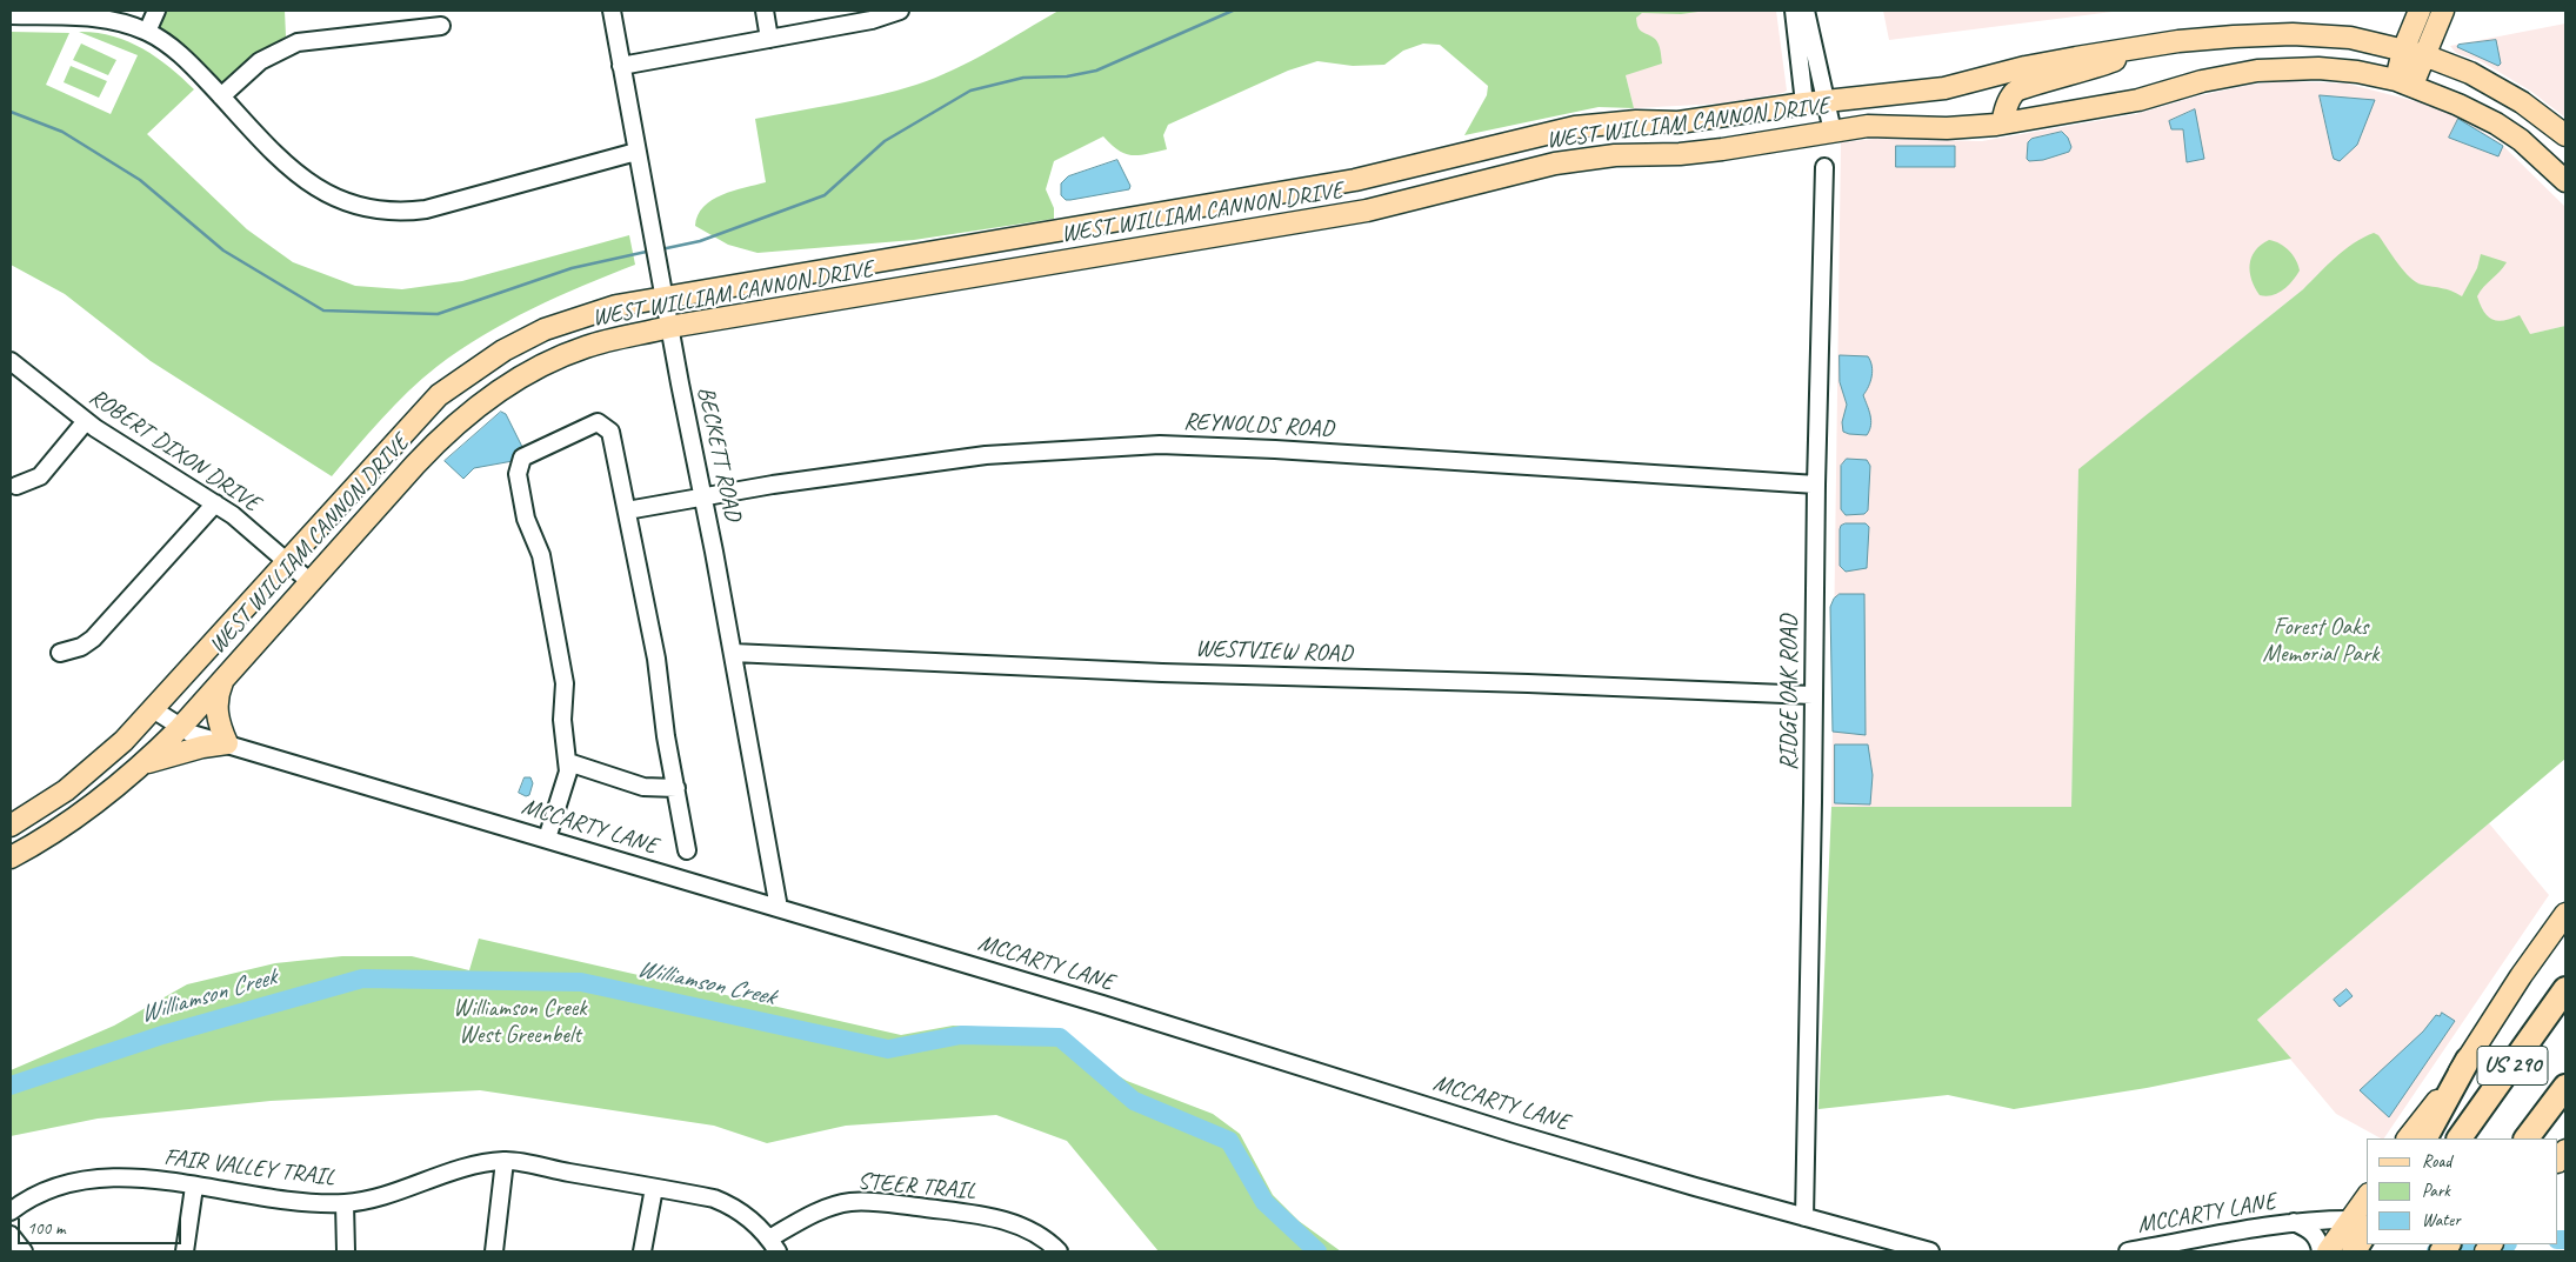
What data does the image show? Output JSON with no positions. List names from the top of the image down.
{
  "streets": {
    "highway": ["US 290"],
    "main road": ["WEST WILLIAM CANNON DRIVE"],
    "street": [
      "REYNOLDS ROAD",
      "ROBERT DIXON DRIVE",
      "BECKETT ROAD",
      "WESTVIEW ROAD",
      "RIDGE OAK ROAD",
      "MCCARTY LANE",
      "FAIR VALLEY TRAIL",
      "STEER TRAIL"
    ]
  },
  "crossings": [
    ["WEST WILLIAM CANNON DRIVE", "ROBERT DIXON DRIVE"],
    ["WEST WILLIAM CANNON DRIVE", "BECKETT ROAD"],
    ["WEST WILLIAM CANNON DRIVE", "MCCARTY LANE"],
    ["REYNOLDS ROAD", "BECKETT ROAD"],
    ["REYNOLDS ROAD", "RIDGE OAK ROAD"],
    ["BECKETT ROAD", "WESTVIEW ROAD"],
    ["BECKETT ROAD", "MCCARTY LANE"],
    ["WESTVIEW ROAD", "RIDGE OAK ROAD"],
    ["RIDGE OAK ROAD", "MCCARTY LANE"],
    ["FAIR VALLEY TRAIL", "STEER TRAIL"]
  ],
  "water": ["Williamson Creek"],
  "parks": ["Forest Oaks Memorial Park", "Williamson Creek West Greenbelt"],
  "legend": ["Road", "Park", "Water"],
  "scale_bar": "100 m"
}
